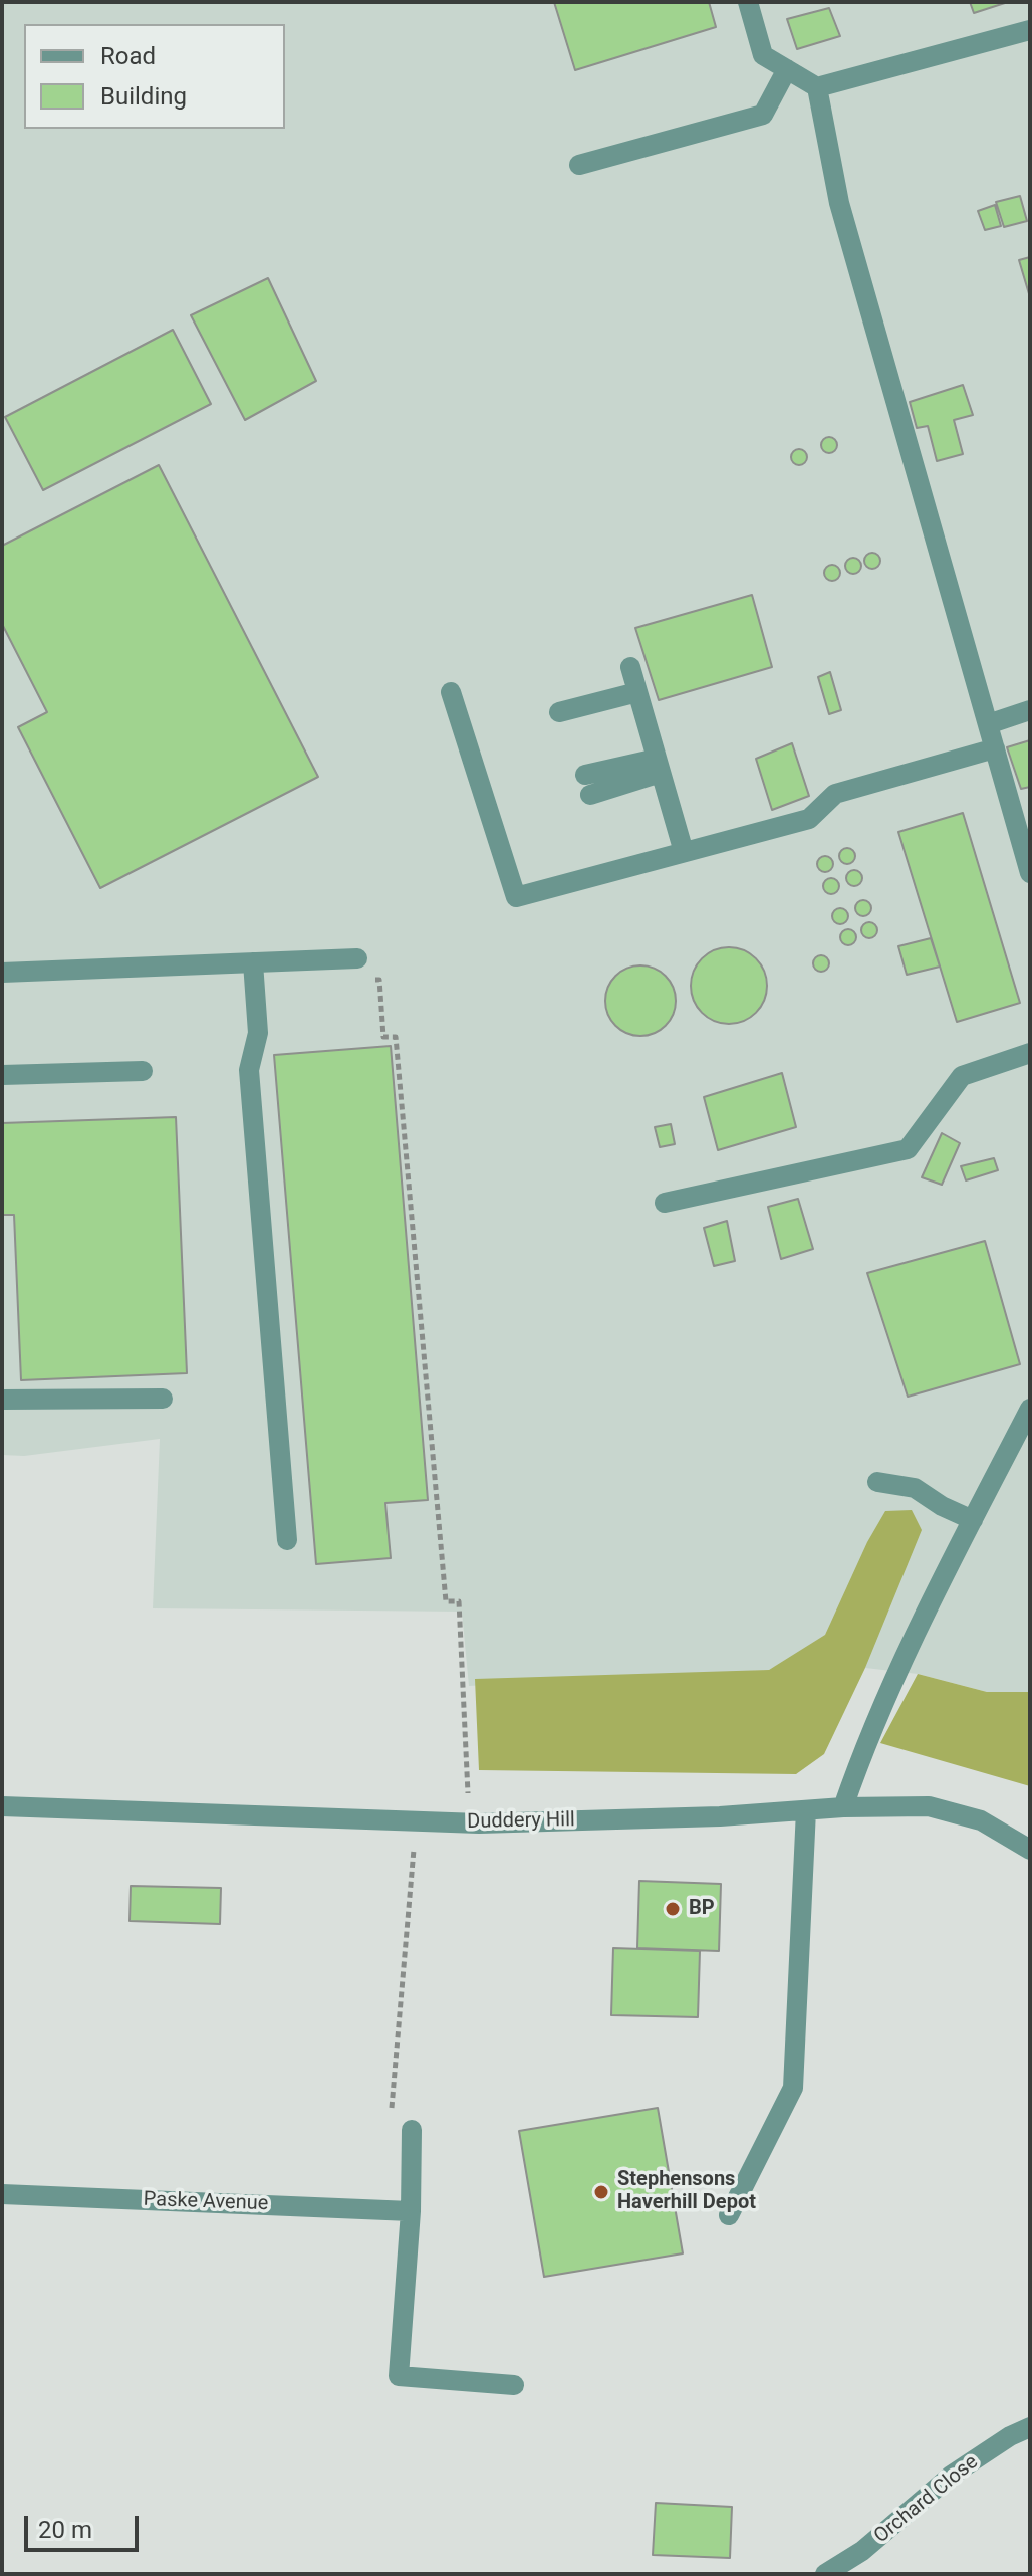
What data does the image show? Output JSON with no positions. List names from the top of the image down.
{
  "streets": {
    "street": ["Duddery Hill", "Paske Avenue", "Orchard Close"]
  },
  "places": ["BP", "Stephensons Haverhill Depot"],
  "legend": ["Road", "Building"],
  "scale_bar": "20 m"
}
